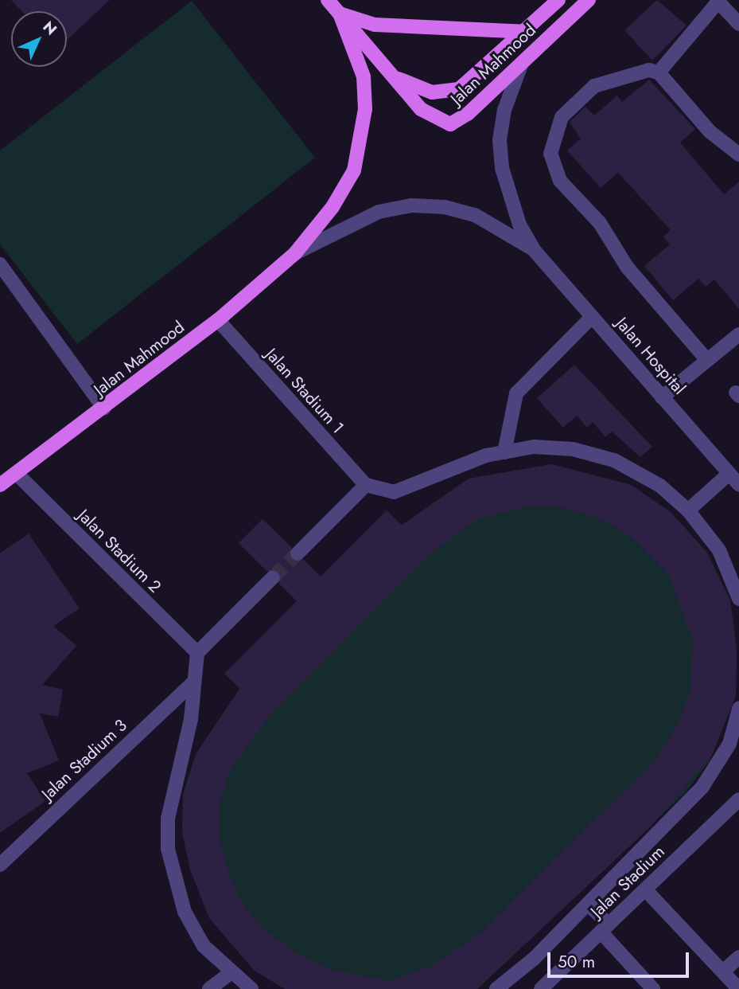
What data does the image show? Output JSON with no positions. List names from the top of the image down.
{
  "streets": {
    "main road": ["Jalan Mahmood"],
    "street": [
      "Jalan Hospital",
      "Jalan Stadium 1",
      "Jalan Stadium 2",
      "Jalan Stadium 3",
      "Jalan Stadium"
    ]
  },
  "crossings": [
    ["Jalan Mahmood", "Jalan Hospital"],
    ["Jalan Mahmood", "Jalan Stadium 1"],
    ["Jalan Mahmood", "Jalan Stadium 2"]
  ],
  "scale_bar": "50 m",
  "north": "top right"
}
